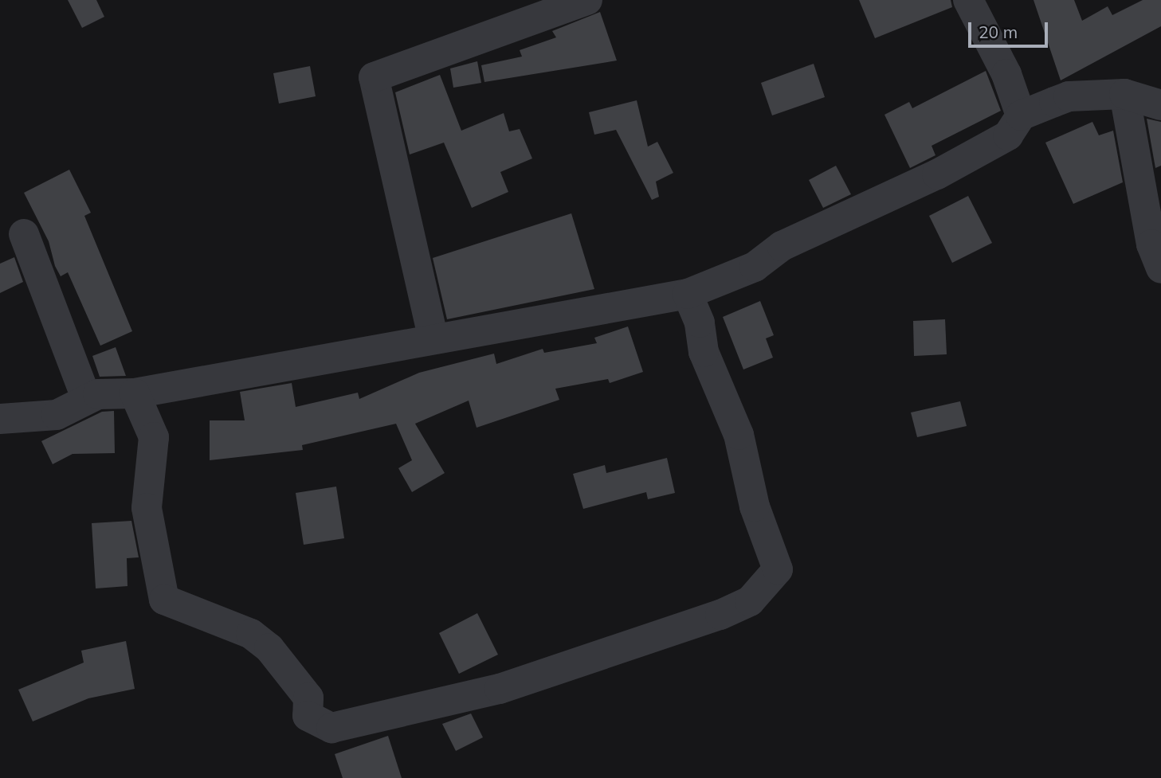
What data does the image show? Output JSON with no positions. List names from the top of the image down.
{
  "scale_bar": "20 m"
}
